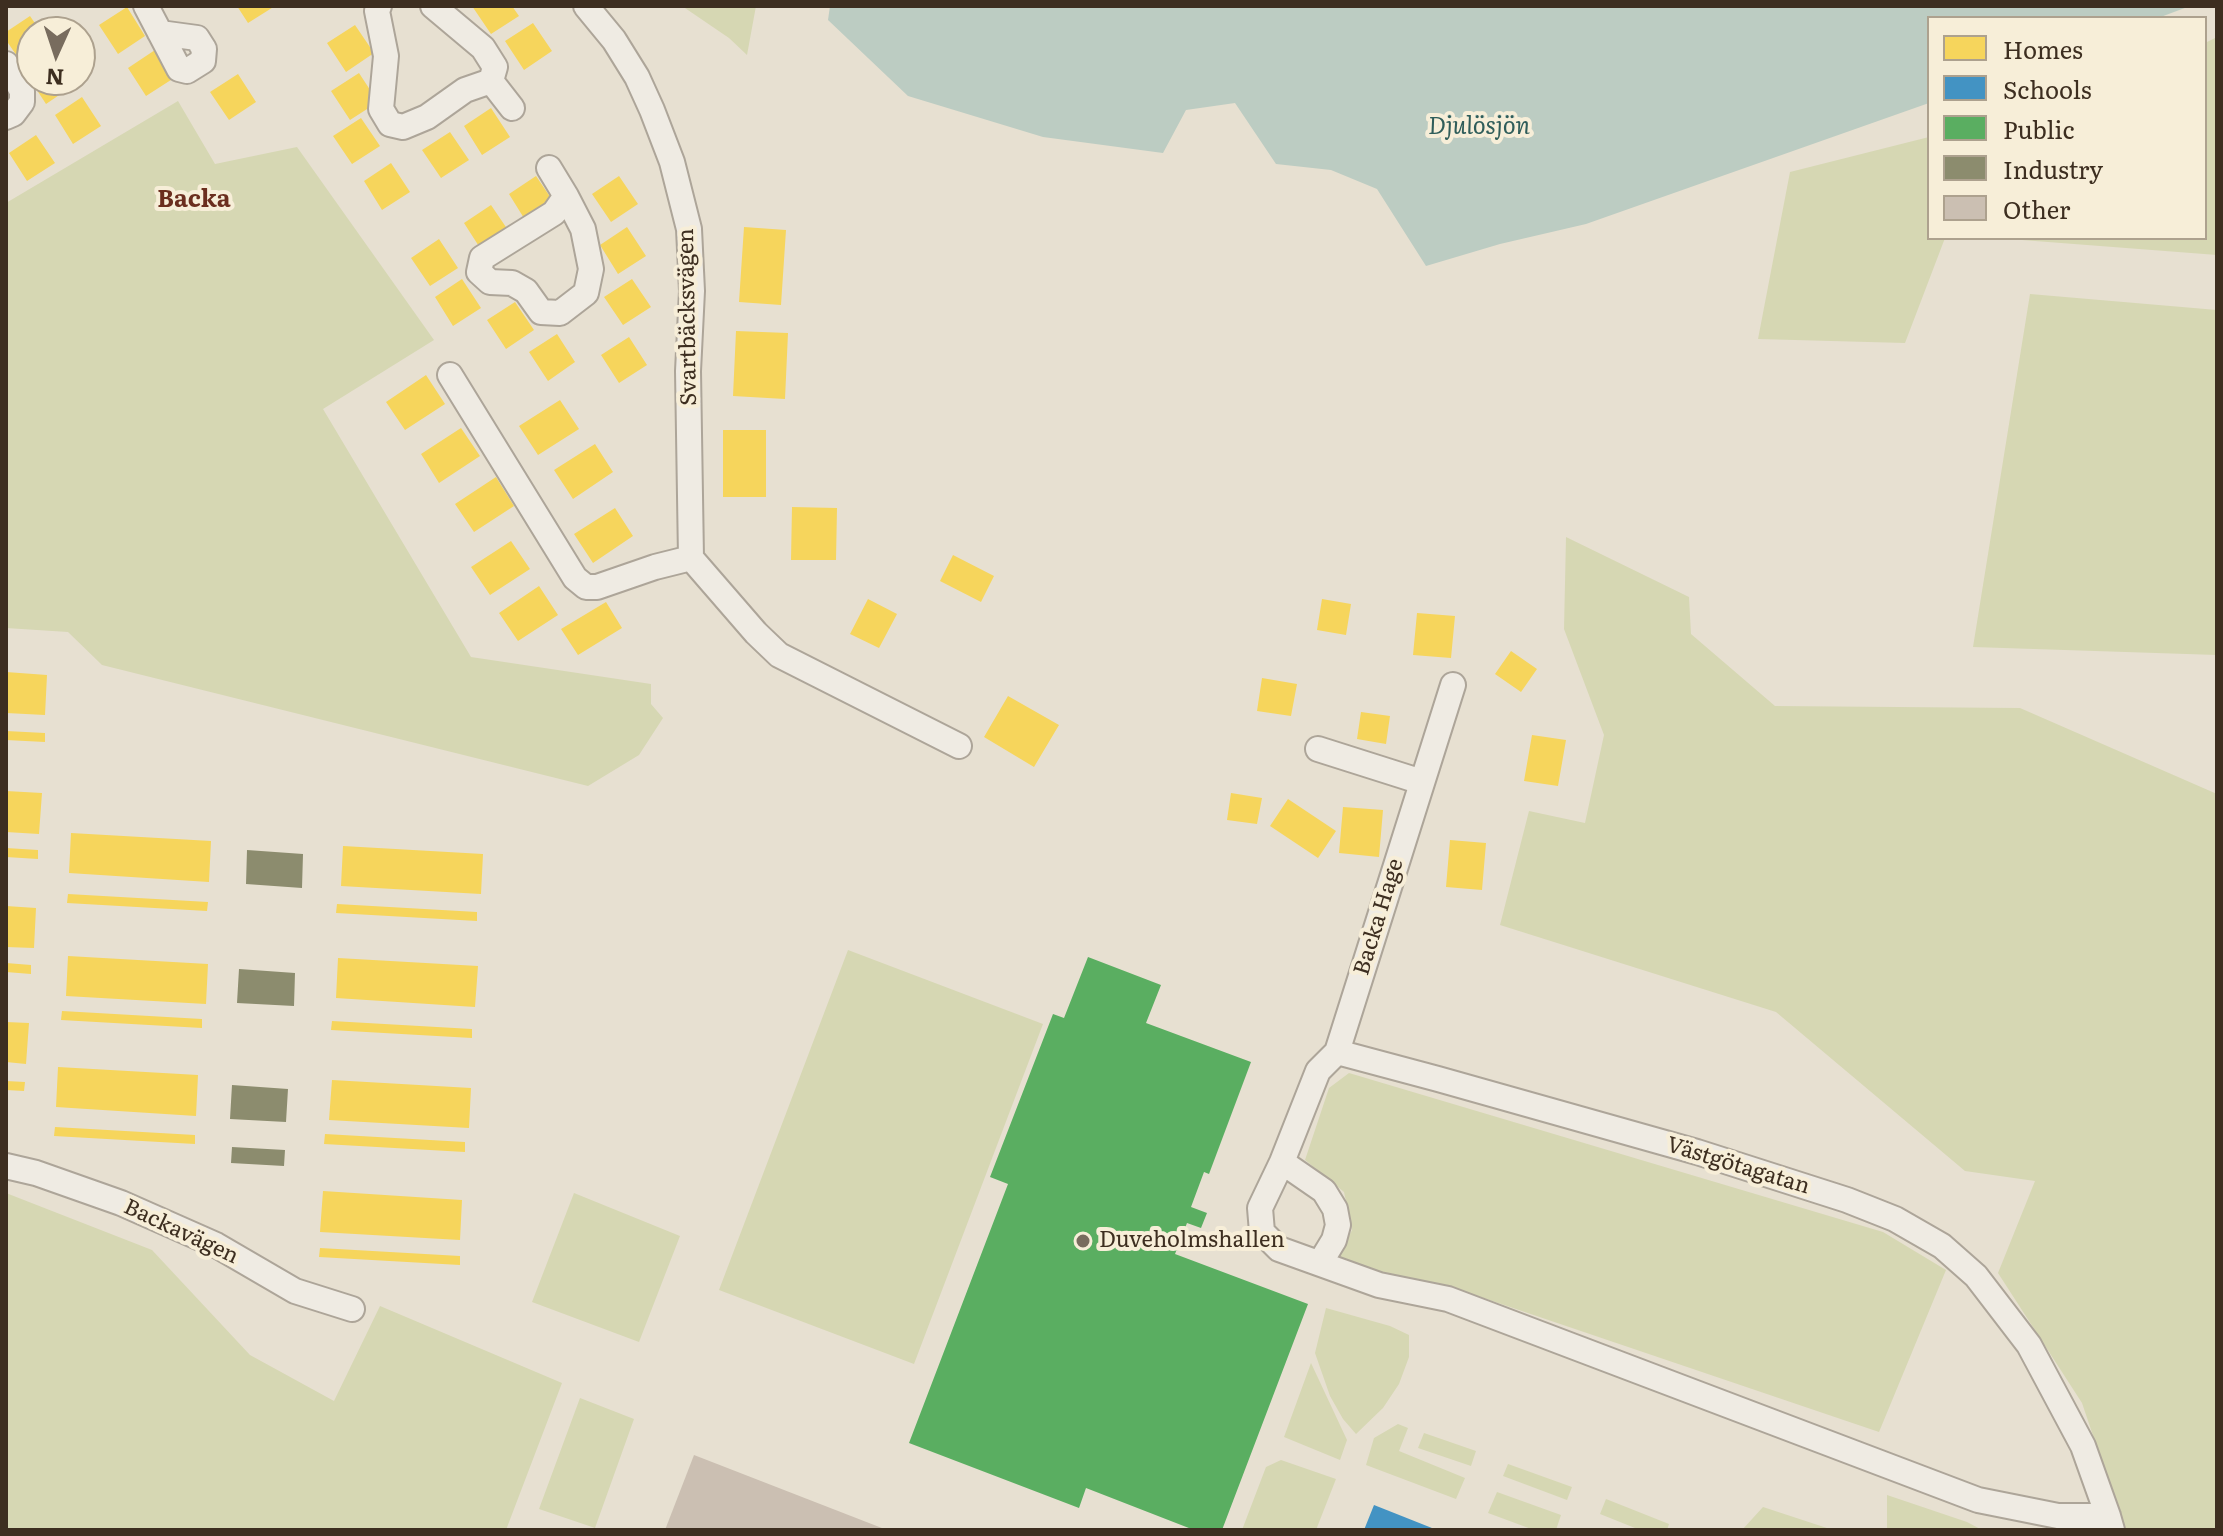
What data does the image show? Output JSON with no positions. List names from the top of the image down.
{
  "streets": {
    "street": [
      "Svartbäcksvägen",
      "Backa Hage",
      "Västgötagatan",
      "Backavägen"
    ]
  },
  "crossings": [
    ["Backa Hage", "Västgötagatan"]
  ],
  "districts": ["Backa"],
  "water": ["Djulösjön"],
  "places": ["Duveholmshallen"],
  "legend": [
    "Homes",
    "Schools",
    "Public",
    "Industry",
    "Other"
  ],
  "north": "bottom"
}
